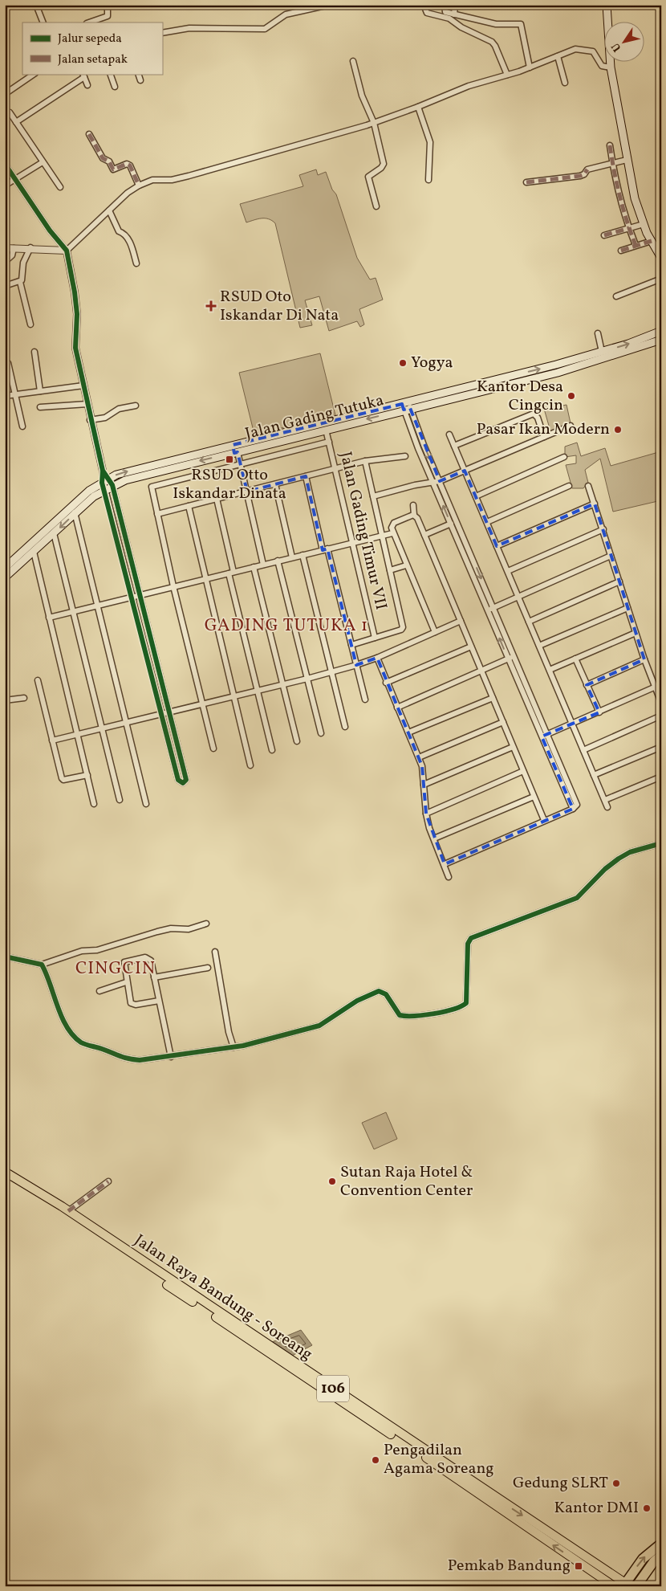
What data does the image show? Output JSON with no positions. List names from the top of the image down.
{
  "streets": {
    "main road": ["Jalan Gading Tutuka", "Jalan Raya Bandung - Soreang", "106"],
    "street": ["Jalan Gading Timur VII"]
  },
  "crossings": [
    ["Jalan Gading Tutuka", "Jalan Gading Timur VII"]
  ],
  "districts": ["GADING TUTUKA 1", "CINGCIN"],
  "places": {
    "health": ["RSUD Oto Iskandar Di Nata"],
    "other": [
      "Yogya",
      "Kantor Desa Cingcin",
      "Pasar Ikan Modern",
      "Sutan Raja Hotel & Convention Center",
      "Pengadilan Agama Soreang",
      "Gedung SLRT",
      "Kantor DMI"
    ],
    "transit": ["RSUD Otto Iskandar Dinata", "Pemkab Bandung"]
  },
  "legend": ["Jalur sepeda", "Jalan setapak"],
  "north": "bottom left"
}
